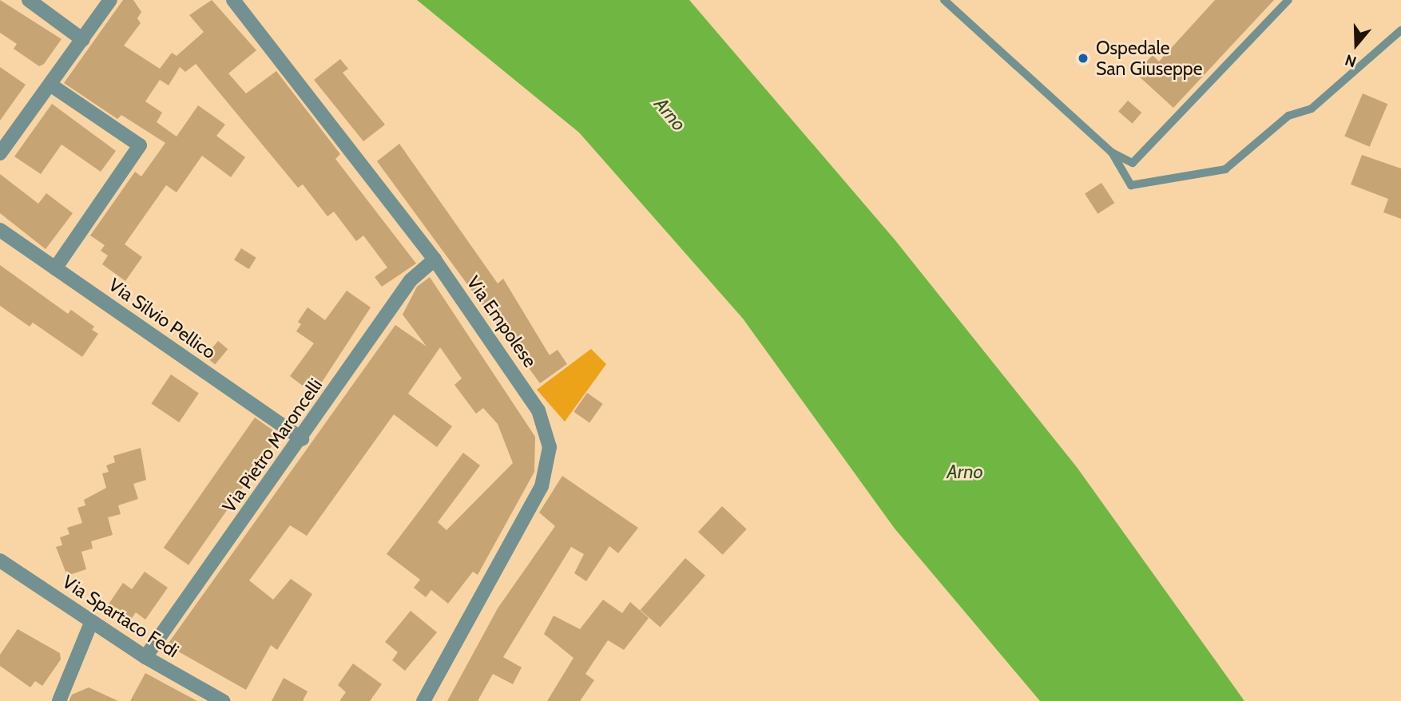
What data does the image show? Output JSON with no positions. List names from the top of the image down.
{
  "streets": {
    "street": [
      "Via Silvio Pellico",
      "Via Empolese",
      "Via Pietro Maroncelli",
      "Via Spartaco Fedi"
    ]
  },
  "crossings": [
    ["Via Silvio Pellico", "Via Pietro Maroncelli"],
    ["Via Empolese", "Via Pietro Maroncelli"],
    ["Via Pietro Maroncelli", "Via Spartaco Fedi"]
  ],
  "water": ["Arno"],
  "places": ["Ospedale San Giuseppe"],
  "north": "bottom"
}
